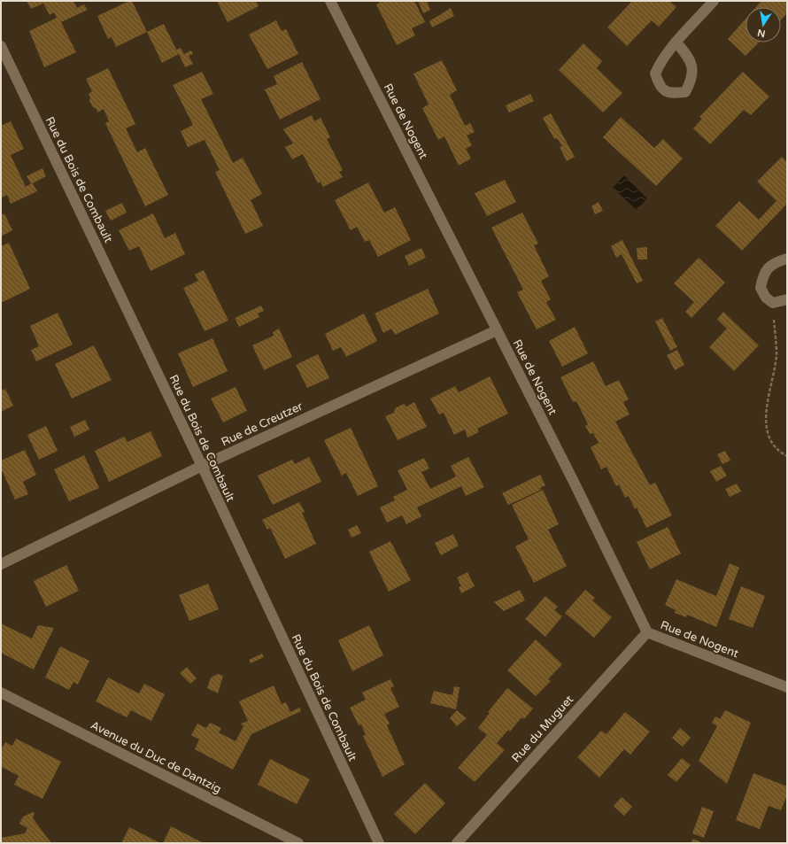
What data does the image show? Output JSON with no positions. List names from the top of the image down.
{
  "streets": {
    "street": [
      "Rue de Nogent",
      "Rue du Bois de Combault",
      "Rue de Creutzer",
      "Rue du Muguet",
      "Avenue du Duc de Dantzig"
    ]
  },
  "crossings": [
    ["Rue de Nogent", "Rue de Creutzer"],
    ["Rue de Nogent", "Rue du Muguet"],
    ["Rue du Bois de Combault", "Rue de Creutzer"]
  ],
  "north": "bottom"
}
